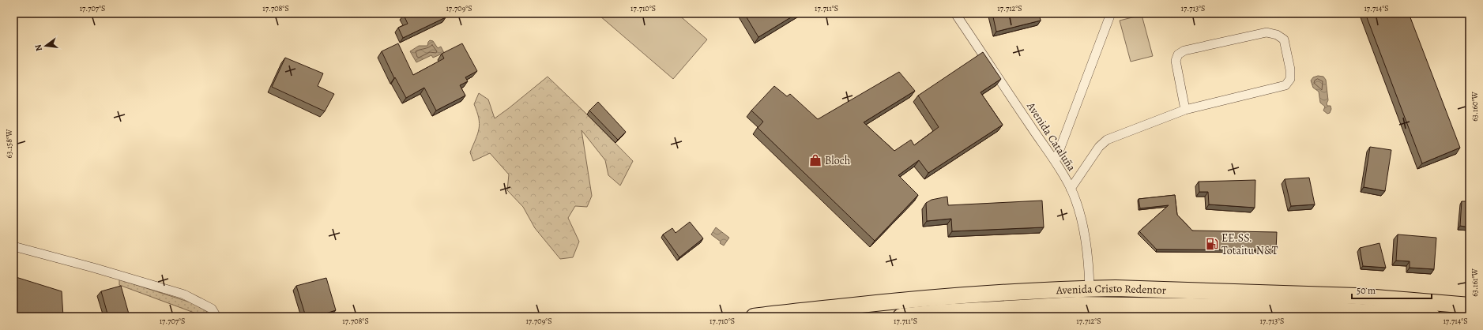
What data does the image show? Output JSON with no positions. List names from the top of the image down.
{
  "streets": {
    "highway": ["Avenida Cristo Redentor"],
    "street": ["Avenida Cataluña"]
  },
  "crossings": [
    ["Avenida Cataluña", "Avenida Cristo Redentor"]
  ],
  "places": {
    "shop": ["Bloch"],
    "fuel station": ["EE.SS. Totaitu N&T"]
  },
  "scale_bar": "50 m",
  "north": "left",
  "coordinates": [
    "17.707°S",
    "17.708°S",
    "17.709°S",
    "17.710°S",
    "17.711°S",
    "17.712°S",
    "17.713°S",
    "17.714°S",
    "63.160°W",
    "63.158°W",
    "63.161°W"
  ]
}
